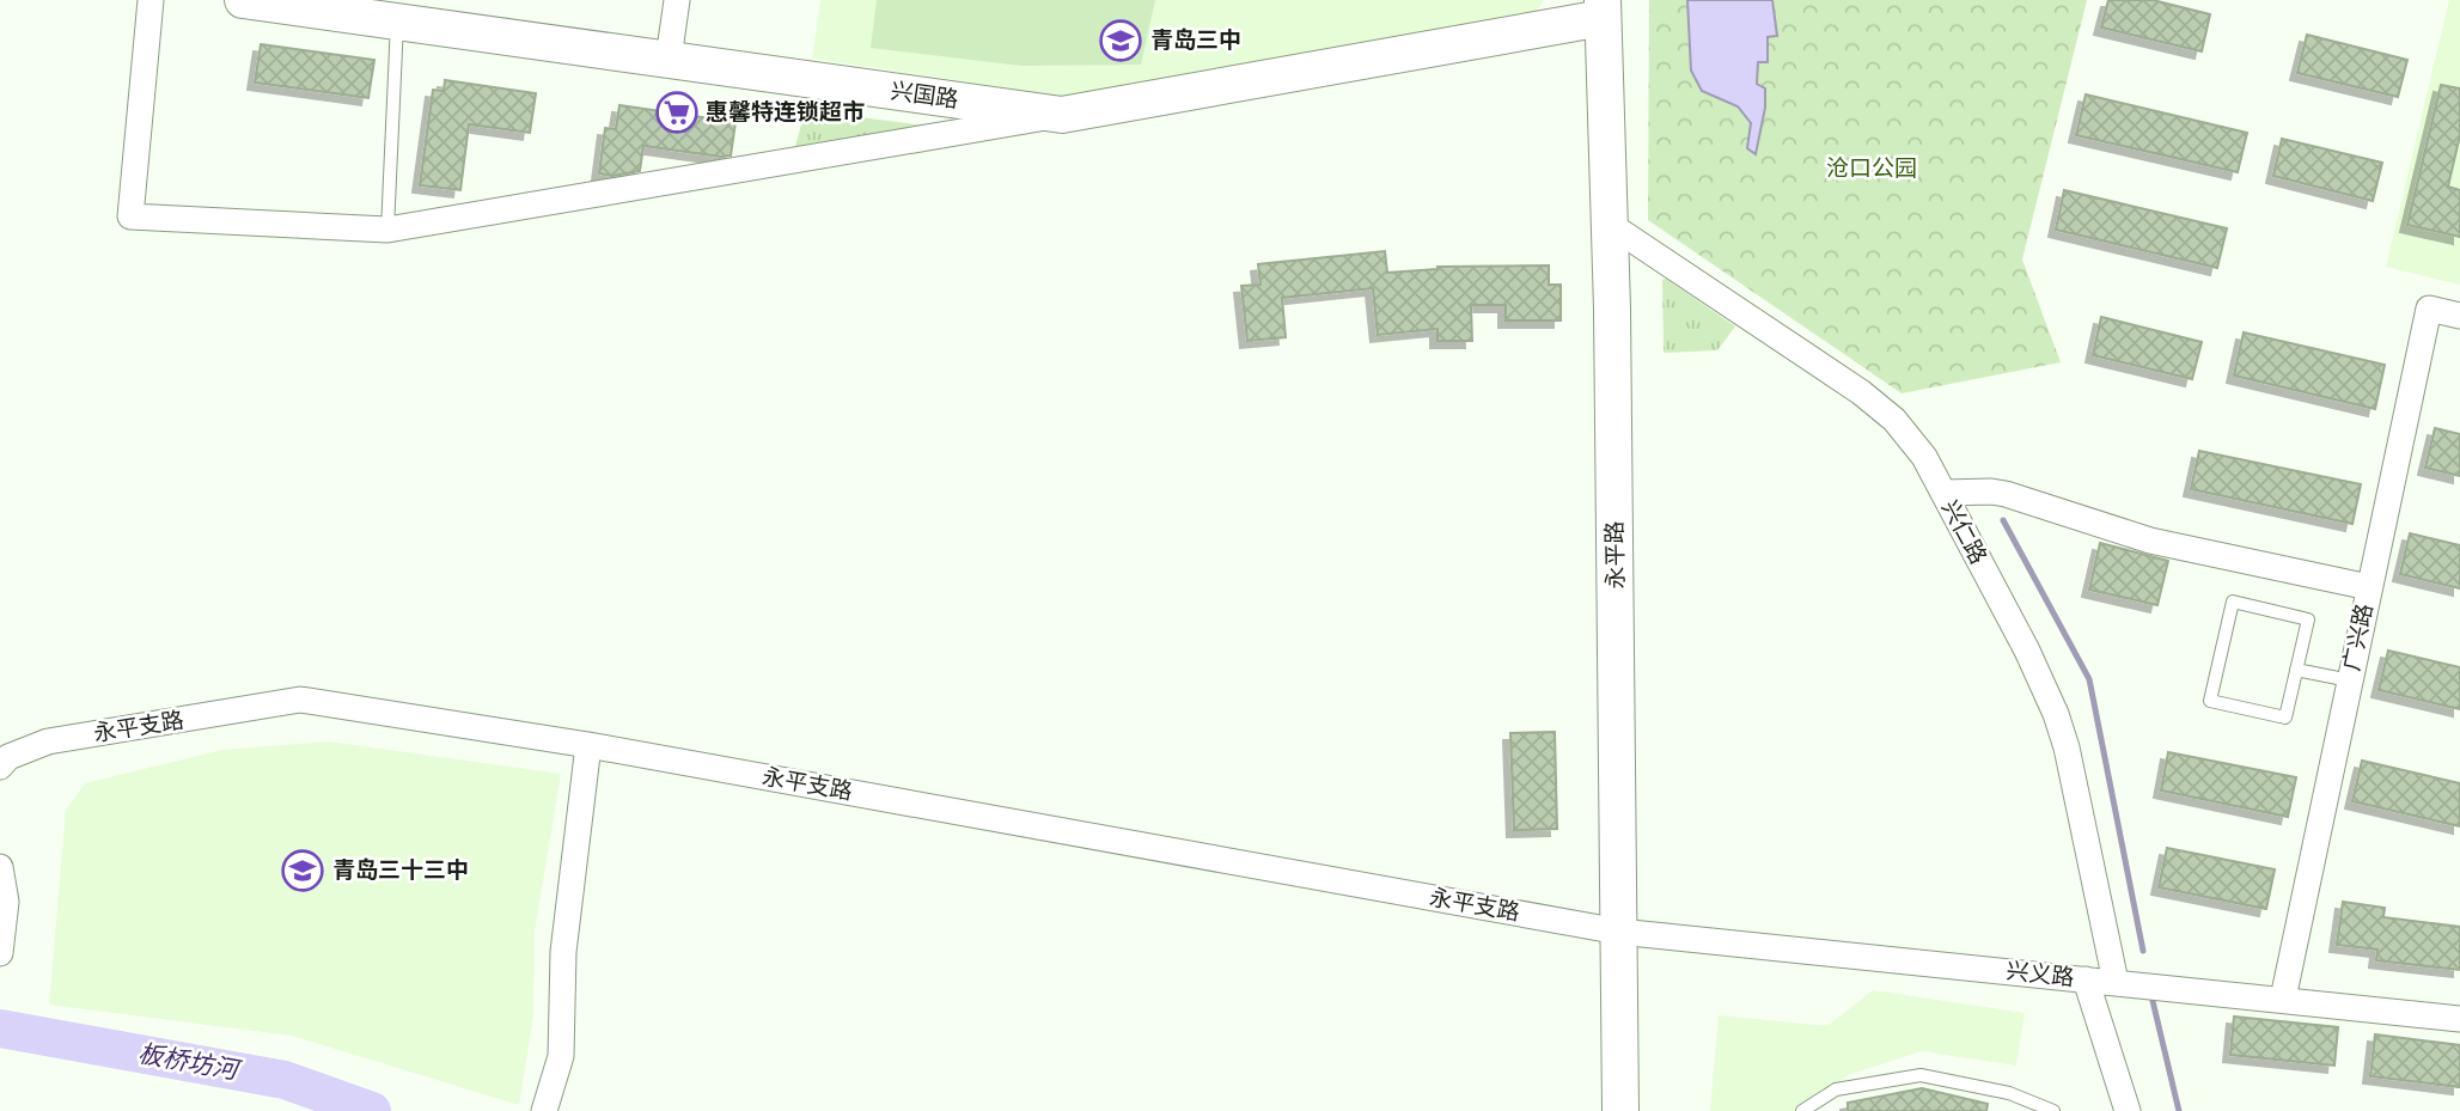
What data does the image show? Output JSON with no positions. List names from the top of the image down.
{
  "streets": {
    "street": [
      "兴国路",
      "兴仁路",
      "永平路",
      "广兴路",
      "永平支路",
      "兴义路"
    ]
  },
  "crossings": [
    ["兴国路", "永平路"],
    ["兴仁路", "永平路"],
    ["兴仁路", "兴义路"],
    ["永平路", "永平支路"],
    ["永平路", "兴义路"],
    ["广兴路", "兴义路"],
    ["永平支路", "兴义路"]
  ],
  "water": ["板桥坊河"],
  "parks": ["沧口公园"],
  "places": {
    "school or university": ["青岛三中", "青岛三十三中"],
    "supermarket": ["惠馨特连锁超市"]
  }
}
